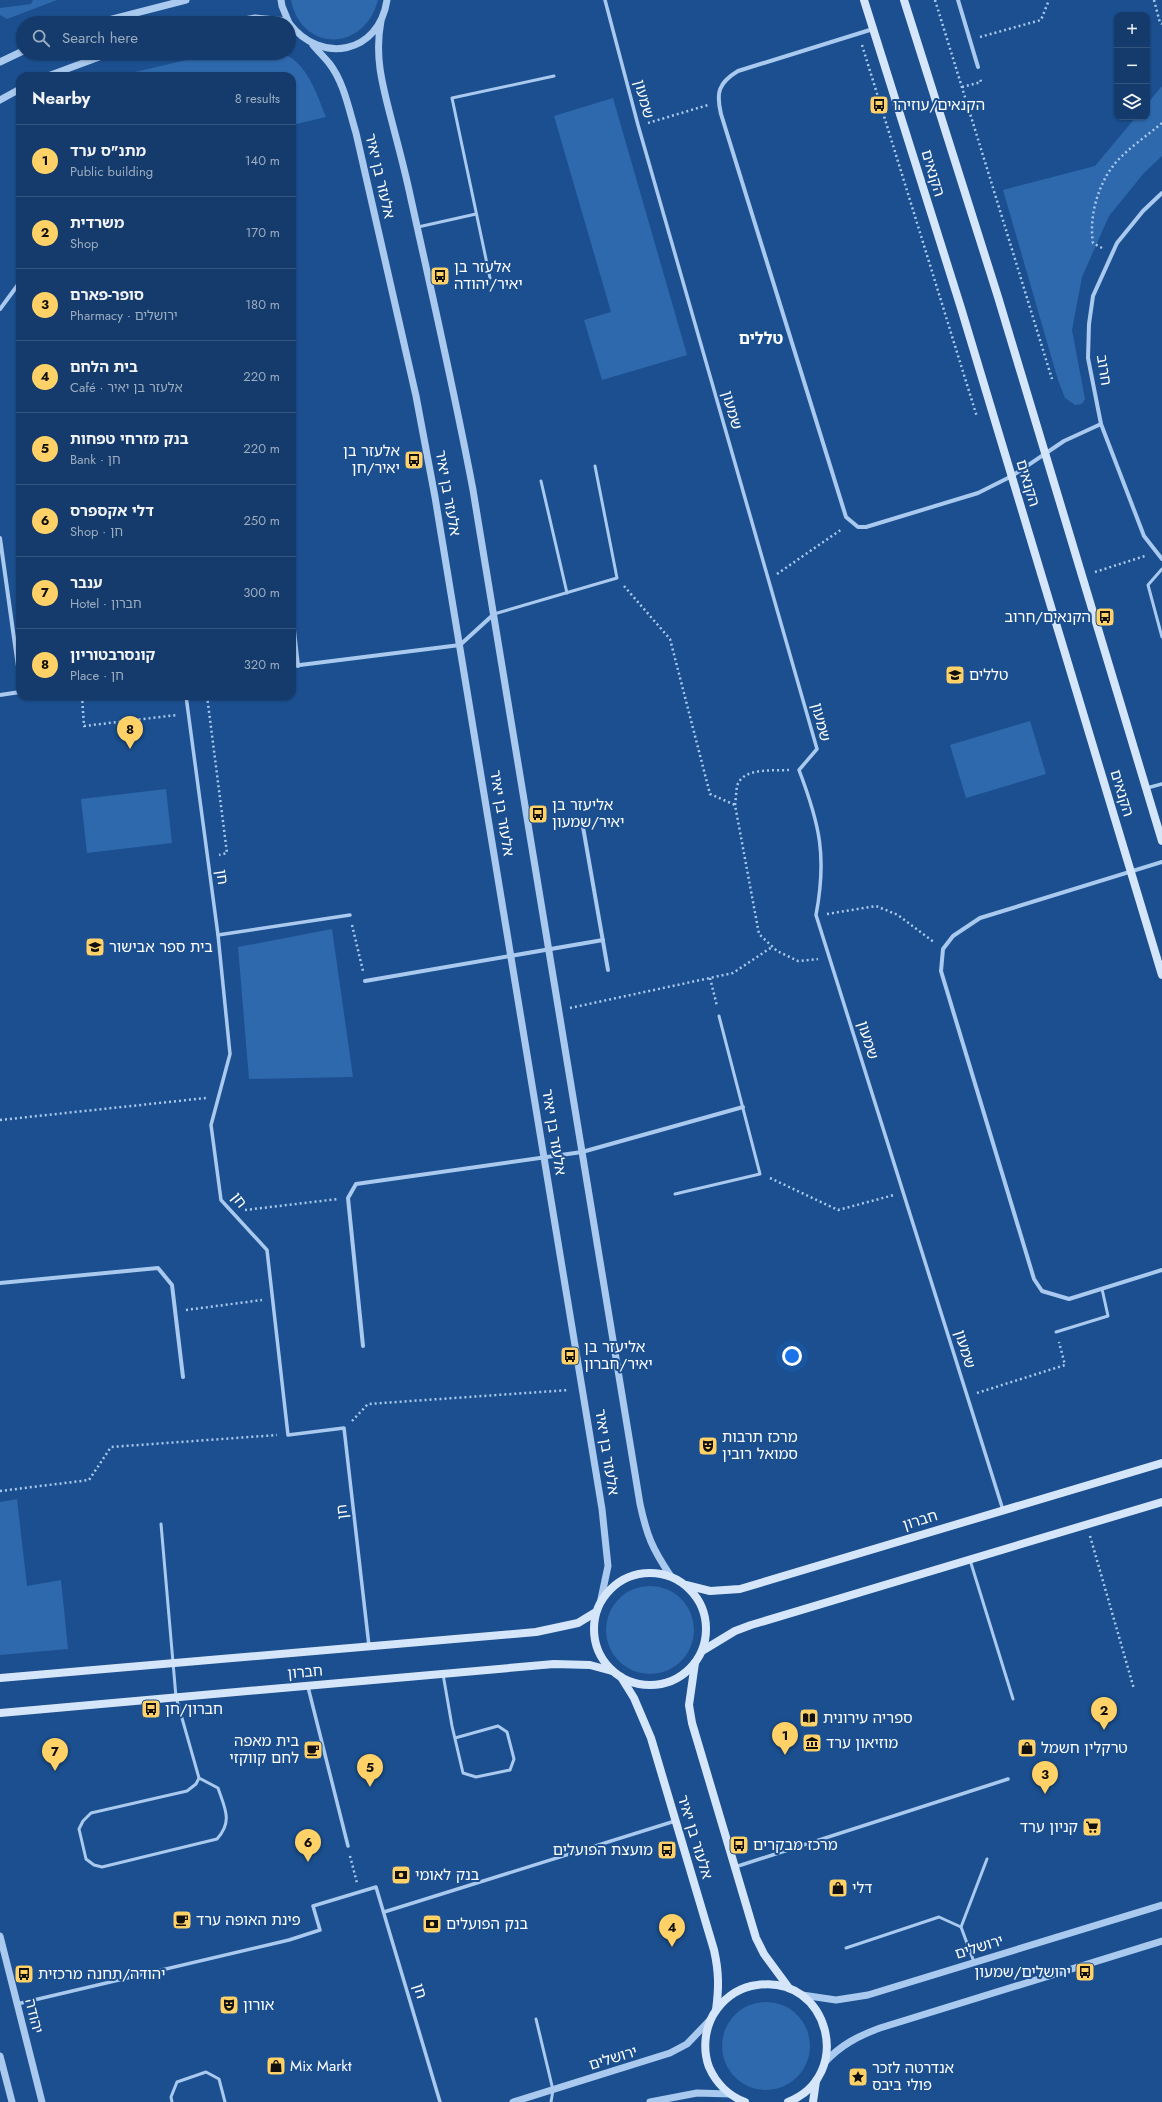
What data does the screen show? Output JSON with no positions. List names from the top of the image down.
{
  "streets": {
    "main road": ["הקנאים", "אלעזר בן יאיר", "חברון"],
    "street": [
      "שמעון",
      "חרוב",
      "חן",
      "ירושלים",
      "יהודה"
    ]
  },
  "crossings": [
    ["שמעון", "חברון"],
    ["אלעזר בן יאיר", "חברון"],
    ["חן", "חברון"]
  ],
  "districts": ["טללים"],
  "places": {
    "bus stop": [
      "הקנאים/עוזיהו",
      "אלעזר בן יאיר/יהודה",
      "אלעזר בן יאיר/חן",
      "הקנאים/חרוב",
      "אליעזר בן יאיר/שמעון",
      "אליעזר בן יאיר/חברון",
      "חברון/חן",
      "מרכז מבקרים",
      "מועצת הפועלים",
      "ירושלים/שמעון",
      "יהודה/תחנה מרכזית"
    ],
    "school or university": ["טללים", "בית ספר אבישור"],
    "theatre": ["מרכז תרבות סמואל רובין", "אורון"],
    "library": ["ספריה עירונית"],
    "museum": ["מוזיאון ערד"],
    "shop": ["טרקלין חשמל", "דלי", "Mix Markt"],
    "cafe": ["בית מאפה לחם קווקזי", "פינת האופה ערד"],
    "supermarket": ["קניון ערד"],
    "bank": ["בנק לאומי", "בנק הפועלים"],
    "place": ["אנדרטה לזכר פולי ביבס"]
  },
  "page": {
    "map_buttons": ["+", "−"],
    "search": "Search here",
    "heading": ["Nearby", "8 results"],
    "list": [
      {
        "mark": "1",
        "name": "מתנ\"ס ערד",
        "note": "Public building",
        "value": "140 m"
      },
      {
        "mark": "2",
        "name": "משרדית",
        "note": "Shop",
        "value": "170 m"
      },
      {
        "mark": "3",
        "name": "סופר-פארם",
        "note": "Pharmacy · ירושלים",
        "value": "180 m"
      },
      {
        "mark": "4",
        "name": "בית הלחם",
        "note": "Café · אלעזר בן יאיר",
        "value": "220 m"
      },
      {
        "mark": "5",
        "name": "בנק מזרחי טפחות",
        "note": "Bank · חן",
        "value": "220 m"
      },
      {
        "mark": "6",
        "name": "דלי אקספרס",
        "note": "Shop · חן",
        "value": "250 m"
      },
      {
        "mark": "7",
        "name": "ענבר",
        "note": "Hotel · חברון",
        "value": "300 m"
      },
      {
        "mark": "8",
        "name": "קונסרבטוריון",
        "note": "Place · חן",
        "value": "320 m"
      }
    ],
    "pins": [
      "8",
      "2",
      "1",
      "7",
      "5",
      "3",
      "6",
      "4"
    ]
  }
}
